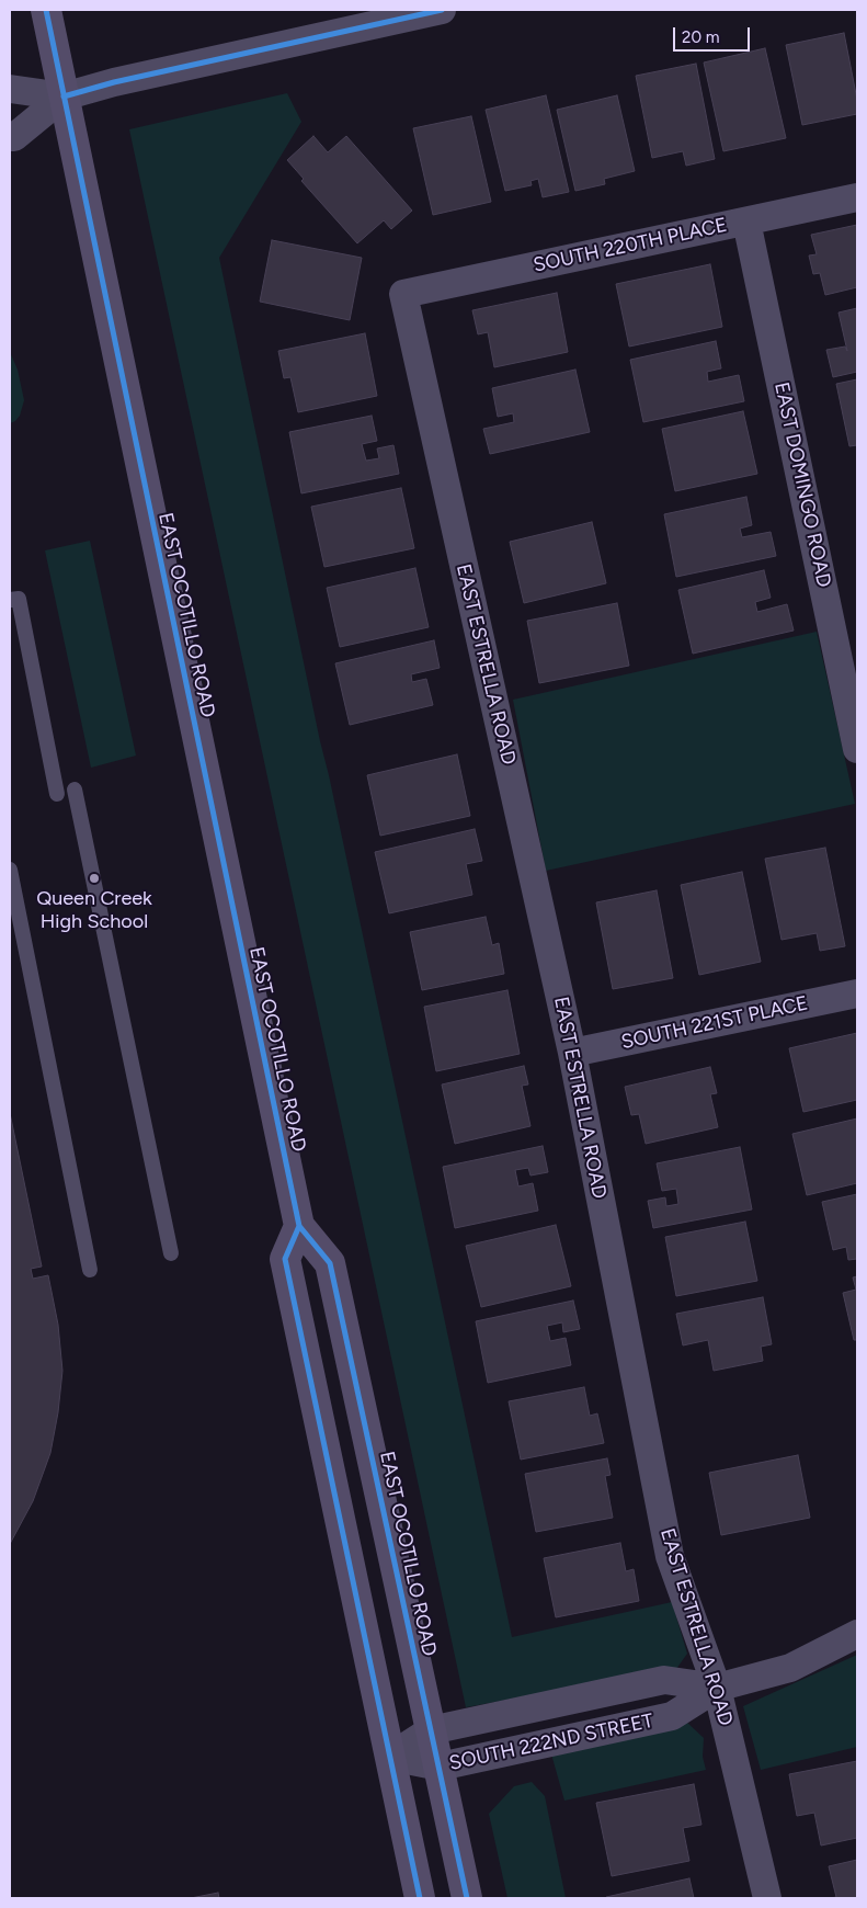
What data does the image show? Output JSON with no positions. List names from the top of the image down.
{
  "streets": {
    "main road": ["EAST OCOTILLO ROAD"],
    "street": [
      "SOUTH 220TH PLACE",
      "EAST DOMINGO ROAD",
      "EAST ESTRELLA ROAD",
      "SOUTH 221ST PLACE",
      "SOUTH 222ND STREET"
    ]
  },
  "crossings": [
    ["SOUTH 220TH PLACE", "EAST DOMINGO ROAD"],
    ["SOUTH 220TH PLACE", "EAST ESTRELLA ROAD"],
    ["EAST OCOTILLO ROAD", "SOUTH 222ND STREET"],
    ["EAST ESTRELLA ROAD", "SOUTH 221ST PLACE"],
    ["EAST ESTRELLA ROAD", "SOUTH 222ND STREET"]
  ],
  "places": ["Queen Creek High School"],
  "scale_bar": "20 m"
}
